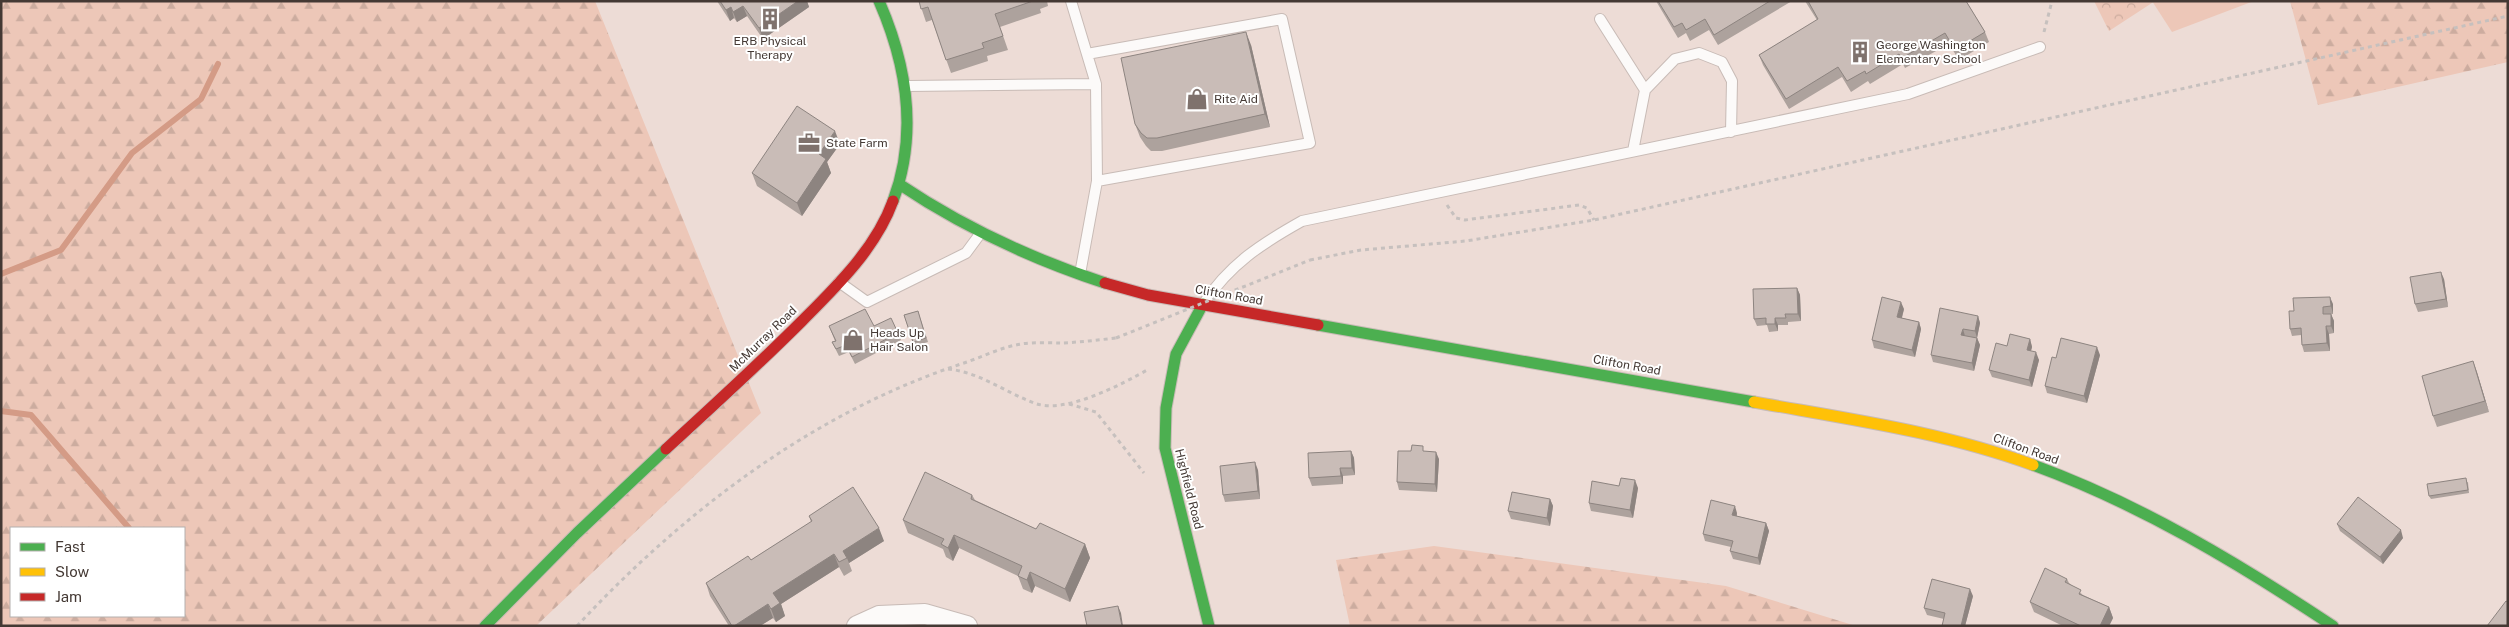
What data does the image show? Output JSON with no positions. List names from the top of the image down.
{
  "streets": {
    "main road": ["Clifton Road", "McMurray Road", "Highfield Road"]
  },
  "crossings": [
    ["Clifton Road", "McMurray Road"],
    ["Clifton Road", "Highfield Road"]
  ],
  "places": {
    "building": ["ERB Physical Therapy", "George Washington Elementary School"],
    "shop": ["Rite Aid", "Heads Up Hair Salon"],
    "office": ["State Farm"]
  },
  "legend": ["Fast", "Slow", "Jam"]
}
